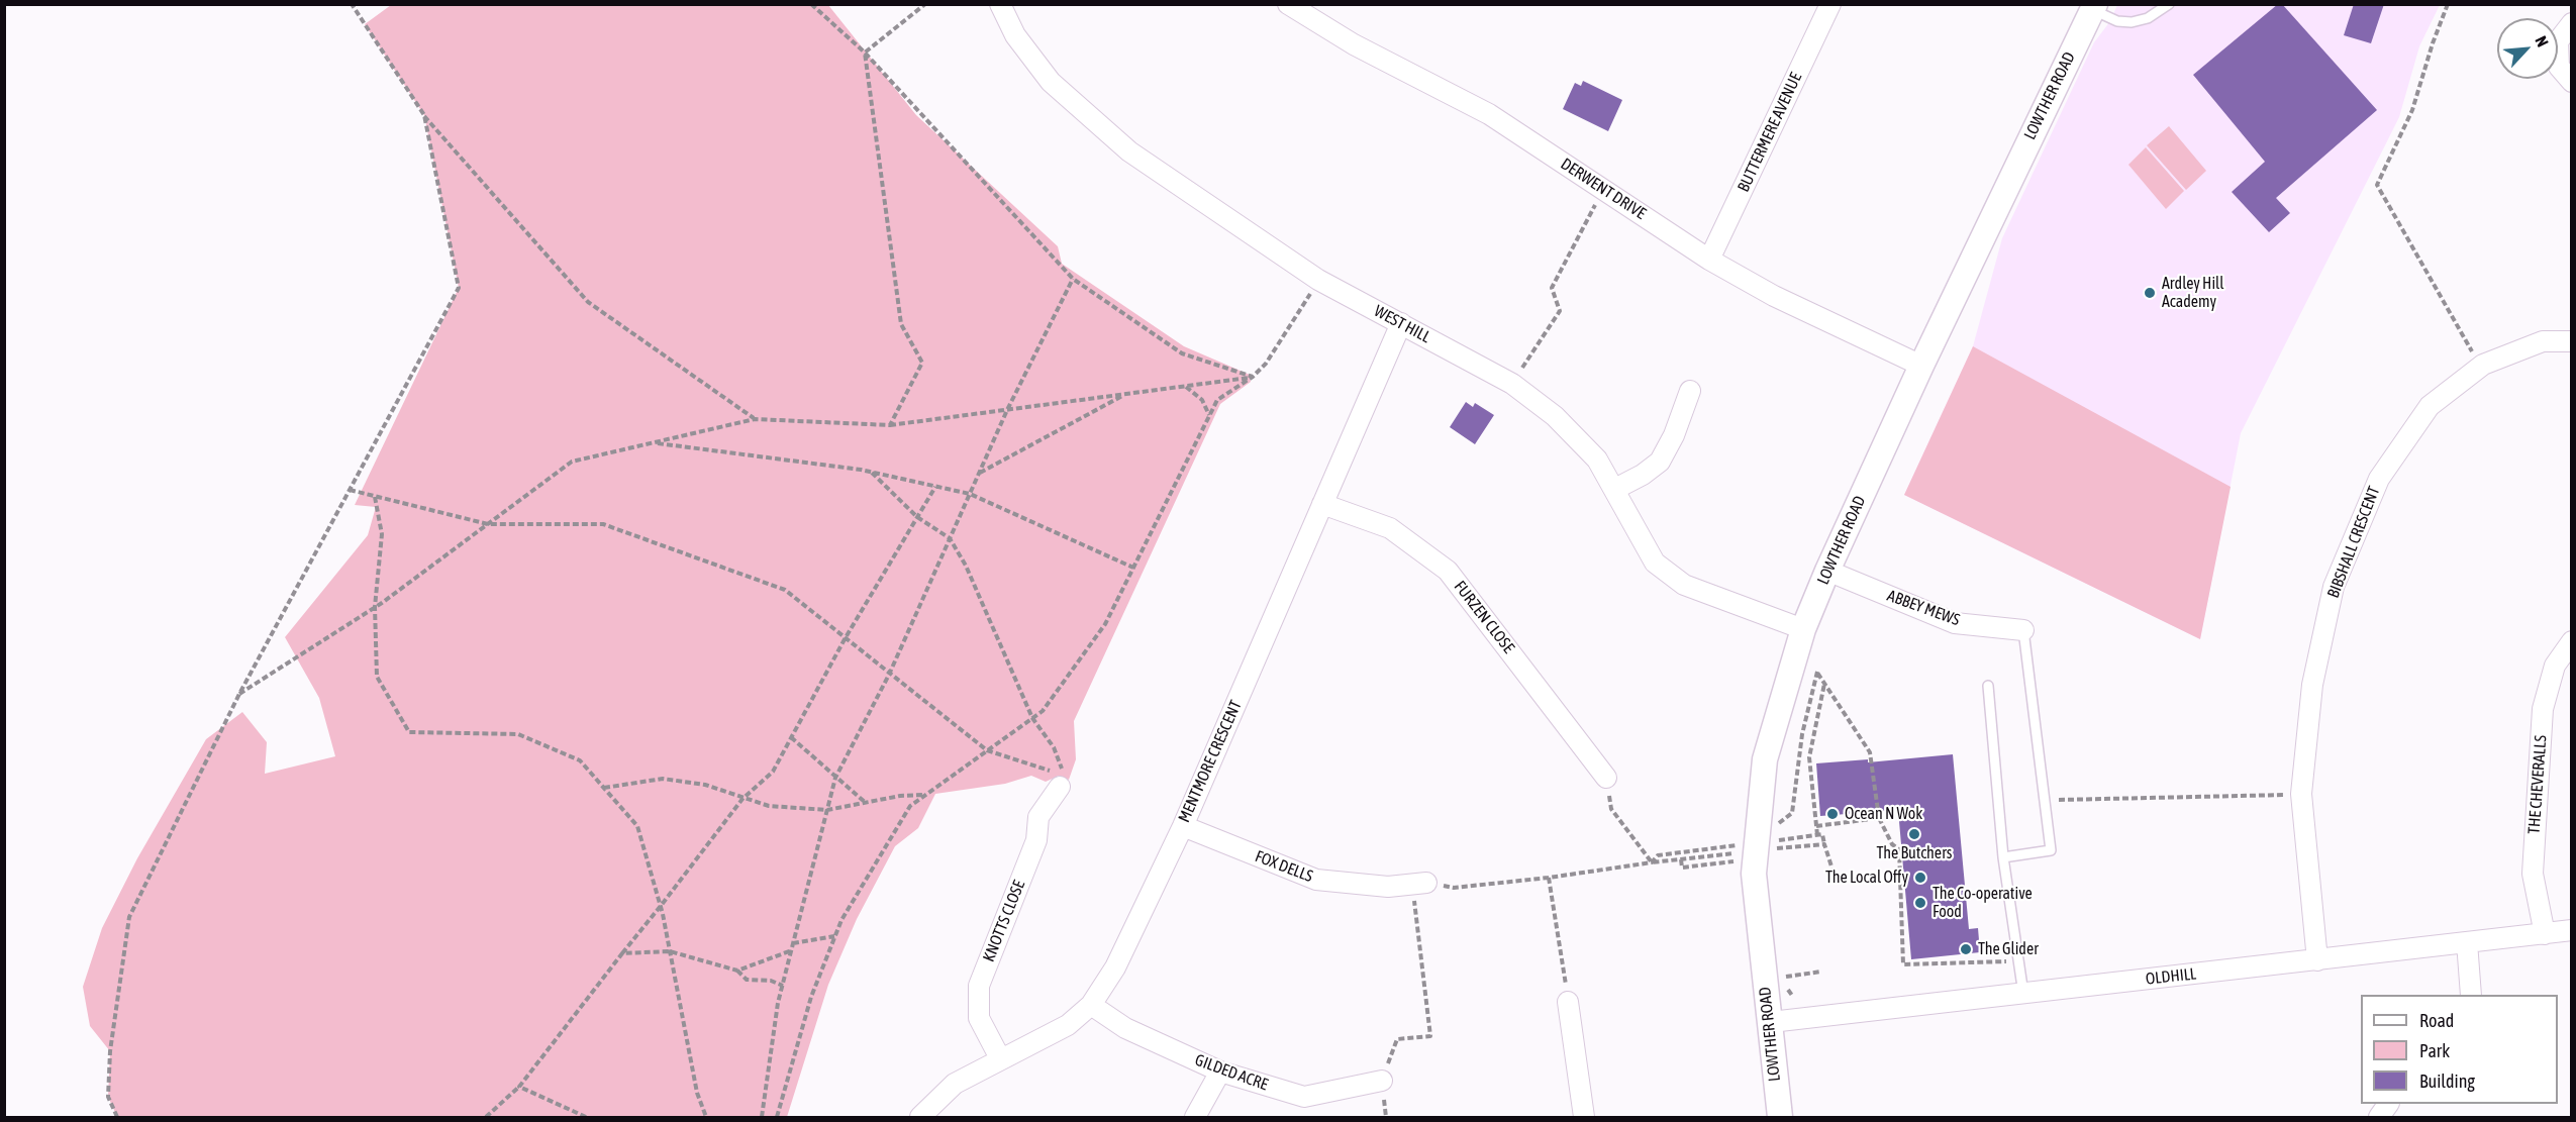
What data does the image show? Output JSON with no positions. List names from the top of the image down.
{
  "streets": {
    "street": [
      "LOWTHER ROAD",
      "BUTTERMERE AVENUE",
      "DERWENT DRIVE",
      "WEST HILL",
      "BIBSHALL CRESCENT",
      "ABBEY MEWS",
      "FURZEN CLOSE",
      "MENTMORE CRESCENT",
      "THE CHEVERALLS",
      "FOX DELLS",
      "KNOTTS CLOSE",
      "OLDHILL",
      "GILDED ACRE"
    ]
  },
  "crossings": [
    ["LOWTHER ROAD", "DERWENT DRIVE"],
    ["LOWTHER ROAD", "WEST HILL"],
    ["LOWTHER ROAD", "ABBEY MEWS"],
    ["LOWTHER ROAD", "OLDHILL"],
    ["BUTTERMERE AVENUE", "DERWENT DRIVE"],
    ["WEST HILL", "MENTMORE CRESCENT"],
    ["BIBSHALL CRESCENT", "OLDHILL"],
    ["FURZEN CLOSE", "MENTMORE CRESCENT"],
    ["MENTMORE CRESCENT", "FOX DELLS"],
    ["MENTMORE CRESCENT", "KNOTTS CLOSE"],
    ["MENTMORE CRESCENT", "GILDED ACRE"],
    ["THE CHEVERALLS", "OLDHILL"]
  ],
  "places": [
    "Ardley Hill Academy",
    "Ocean N Wok",
    "The Butchers",
    "The Local Offy",
    "The Co-operative Food",
    "The Glider"
  ],
  "legend": ["Road", "Park", "Building"],
  "north": "top right"
}
